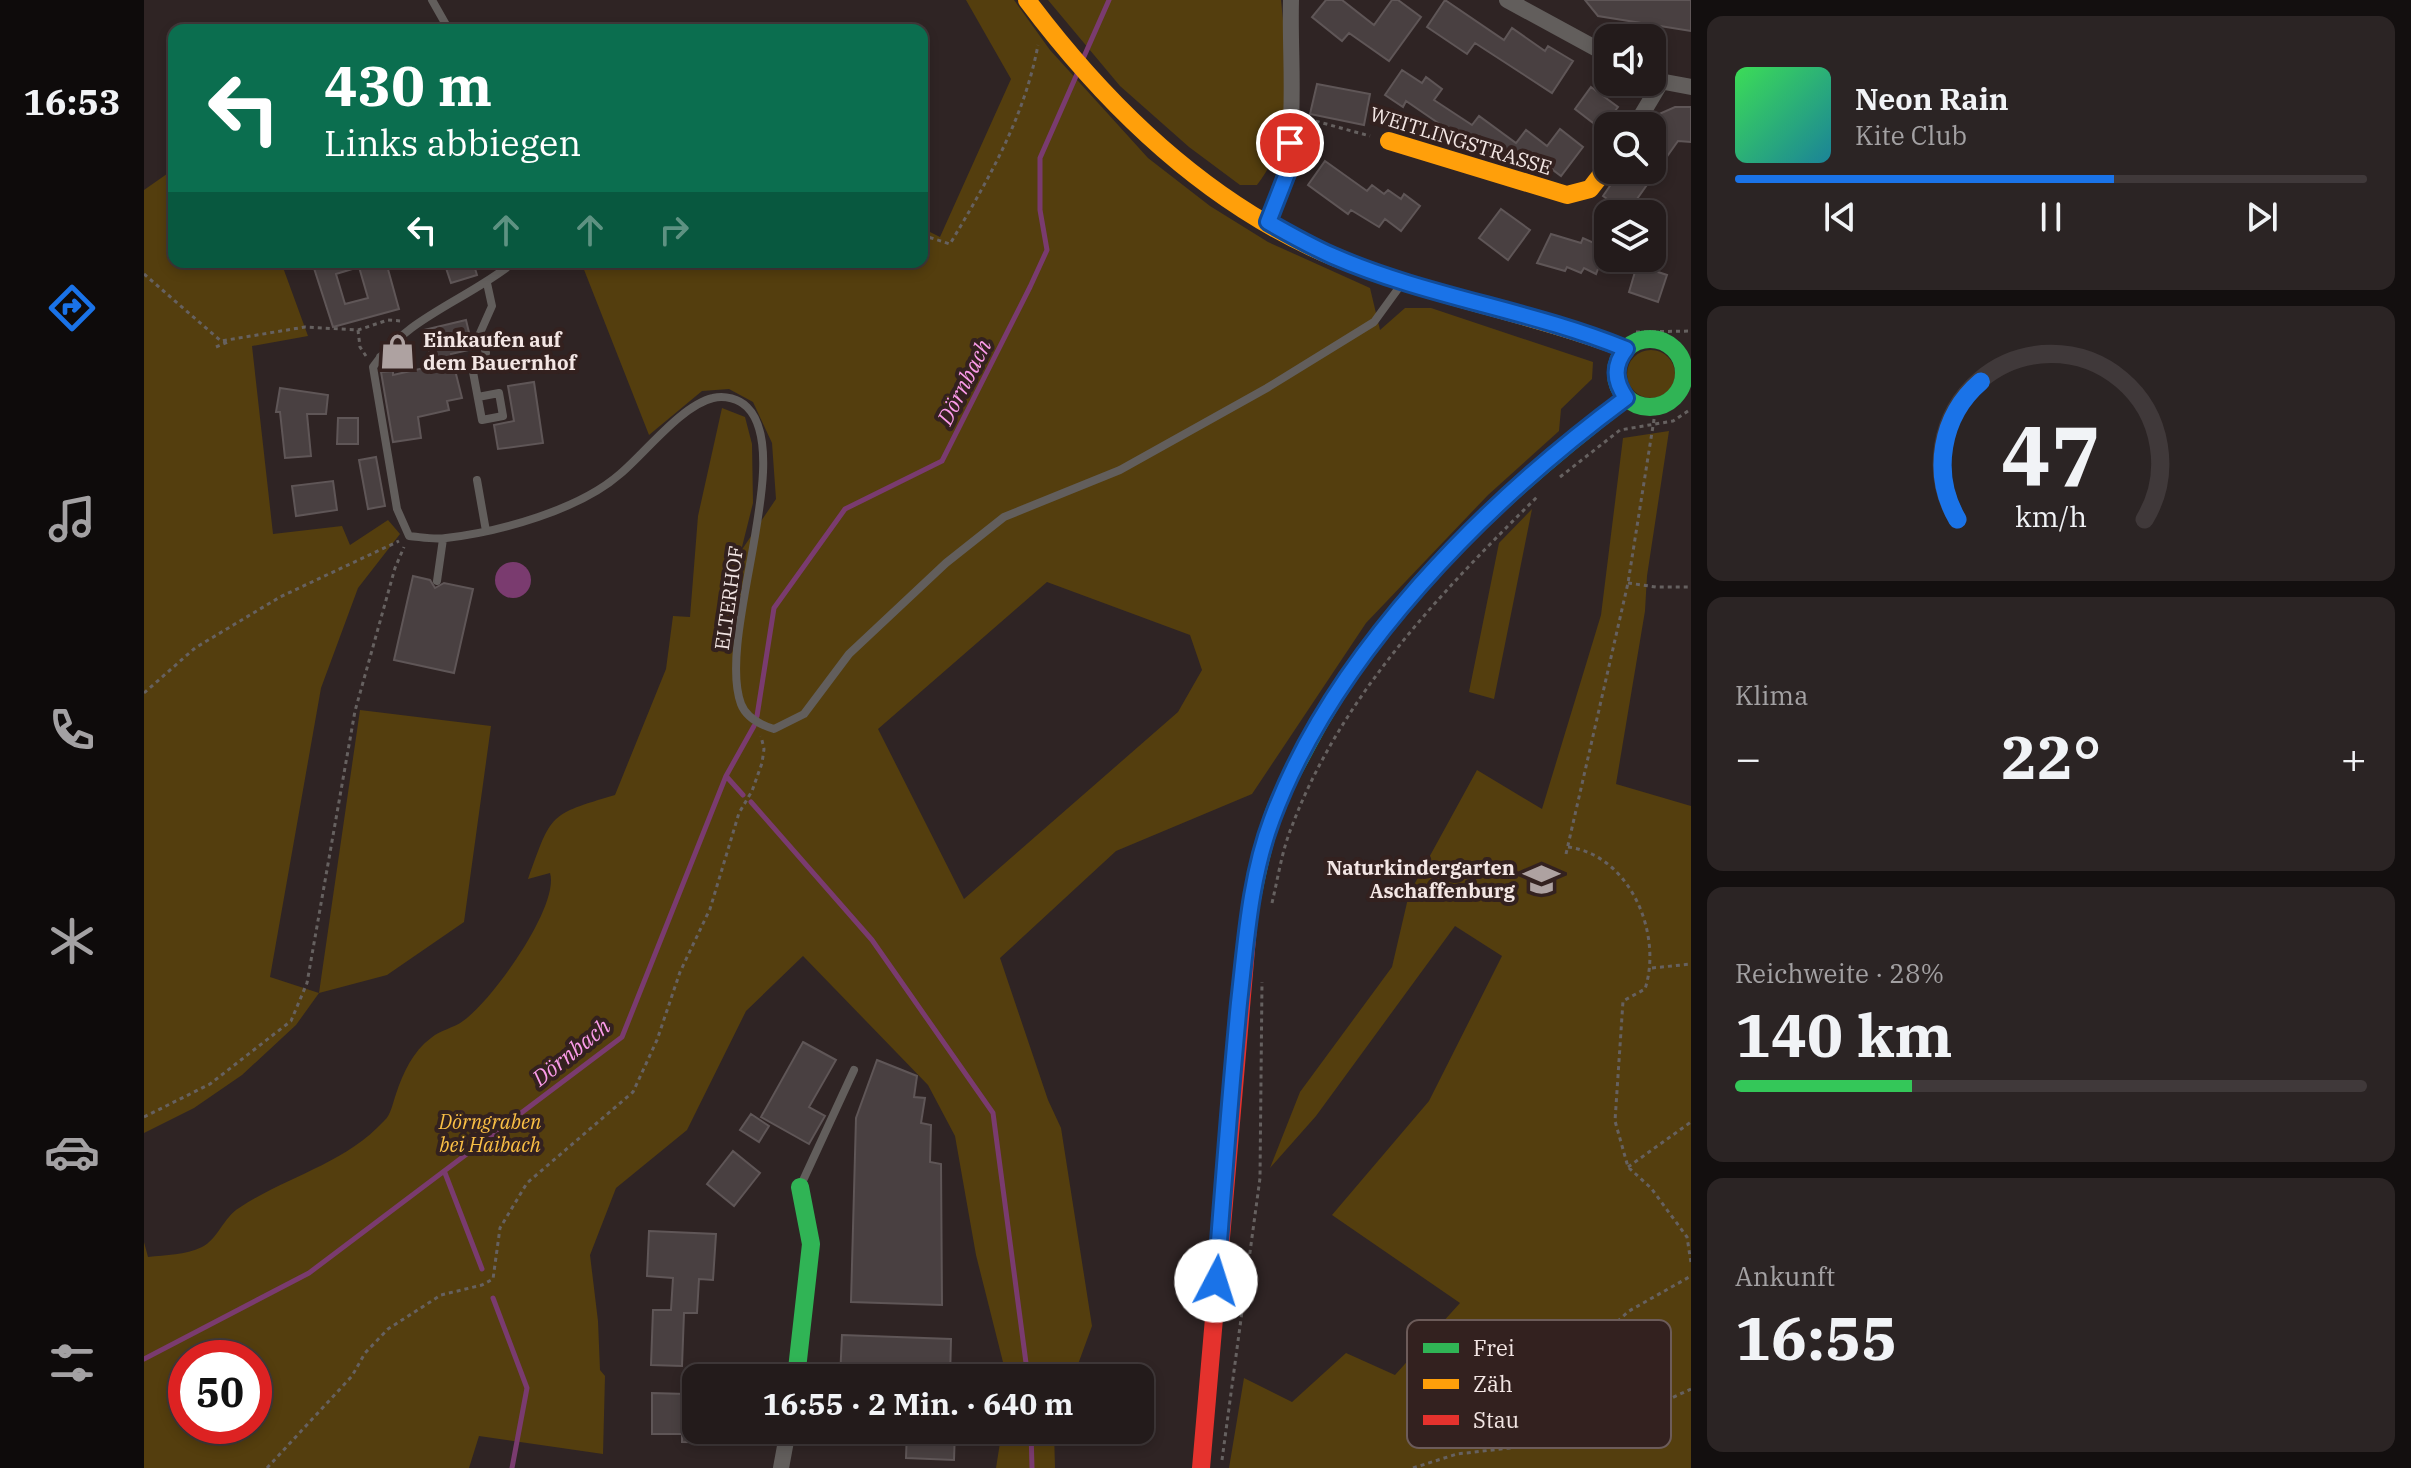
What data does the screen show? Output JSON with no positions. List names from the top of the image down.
{
  "streets": {
    "main road": ["WEITLINGSTRASSE"],
    "lane": ["ELTERHOF"]
  },
  "water": ["Dörnbach"],
  "parks": ["Dörngraben bei Haibach"],
  "places": {
    "shop": ["Einkaufen auf dem Bauernhof"],
    "school or university": ["Naturkindergarten Aschaffenburg"]
  },
  "legend": ["Frei", "Zäh", "Stau"],
  "page": {
    "tabs": "16:53",
    "turn": ["430 m", "Links abbiegen"],
    "song": ["Neon Rain", "Kite Club"],
    "tile": [
      "Klima",
      ["Reichweite · 28%", "140 km"],
      ["Ankunft", "16:55"]
    ],
    "heat": ["−", "22°", "+"],
    "limit": "50",
    "trip": "16:55 · 2 Min. · 640 m",
    "gauge": ["47", "km/h"]
  }
}
